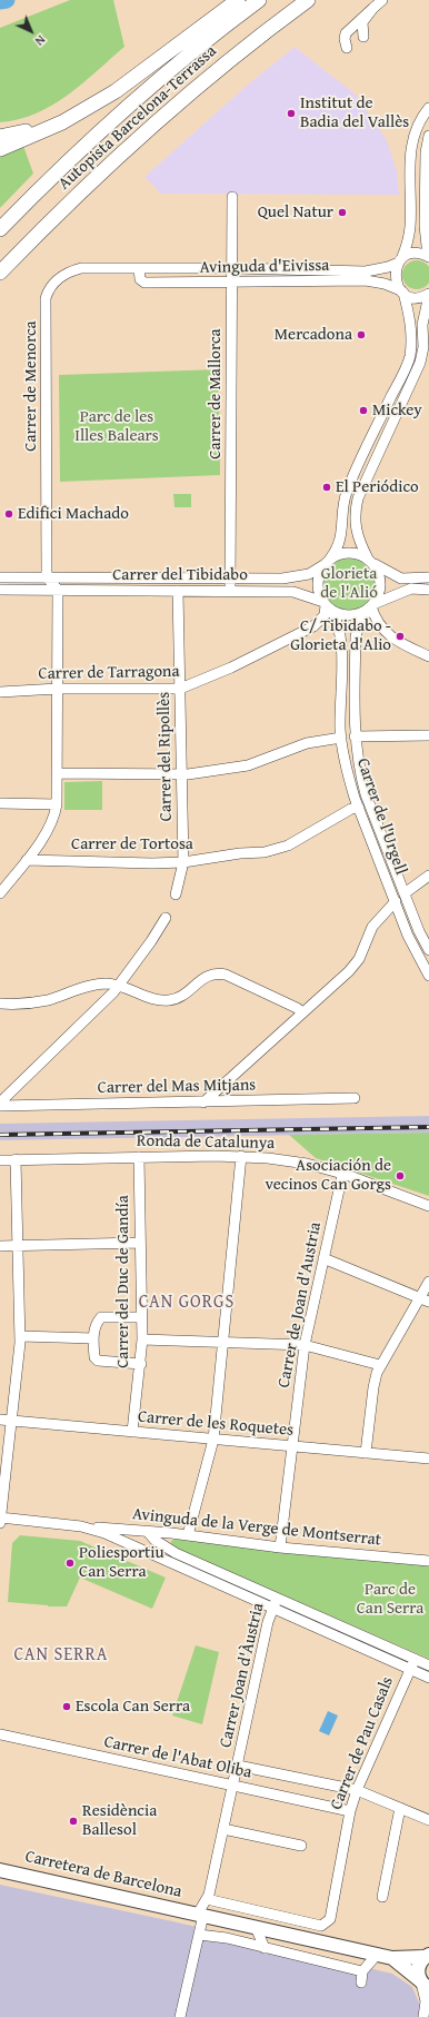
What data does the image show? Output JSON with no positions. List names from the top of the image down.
{
  "streets": {
    "highway": ["Autopista Barcelona-Terrassa"],
    "main road": ["Carretera de Barcelona"],
    "street": [
      "Avinguda d'Eivissa",
      "Carrer de Menorca",
      "Carrer de Mallorca",
      "Carrer del Tibidabo",
      "Carrer de Tarragona",
      "Carrer del Ripollès",
      "Carrer de l'Urgell",
      "Carrer de Tortosa",
      "Carrer del Mas Mitjans",
      "Ronda de Catalunya",
      "Carrer del Duc de Gandía",
      "Carrer de Joan d'Austria",
      "Carrer de les Roquetes",
      "Avinguda de la Verge de Montserrat",
      "Carrer Joan d'Àustria",
      "Carrer de Pau Casals",
      "Carrer de l'Abat Oliba"
    ]
  },
  "crossings": [
    ["Avinguda d'Eivissa", "Carrer de Menorca"],
    ["Avinguda d'Eivissa", "Carrer de Mallorca"],
    ["Carrer de Menorca", "Carrer del Tibidabo"],
    ["Carrer de Menorca", "Carrer de Tarragona"],
    ["Carrer de Menorca", "Carrer de Tortosa"],
    ["Carrer de Mallorca", "Carrer del Tibidabo"],
    ["Carrer del Tibidabo", "Carrer de Tarragona"],
    ["Carrer del Tibidabo", "Carrer del Ripollès"],
    ["Carrer del Tibidabo", "Carrer de l'Urgell"],
    ["Carrer de Tarragona", "Carrer del Ripollès"],
    ["Carrer de Tarragona", "Carrer de l'Urgell"],
    ["Carrer del Ripollès", "Carrer de Tortosa"],
    ["Carrer de l'Urgell", "Carrer de Tortosa"],
    ["Ronda de Catalunya", "Carrer del Duc de Gandía"],
    ["Ronda de Catalunya", "Carrer de Joan d'Austria"],
    ["Carrer del Duc de Gandía", "Carrer de les Roquetes"],
    ["Carrer de Joan d'Austria", "Carrer de les Roquetes"],
    ["Carrer de Joan d'Austria", "Avinguda de la Verge de Montserrat"],
    ["Carrer Joan d'Àustria", "Carrer de l'Abat Oliba"],
    ["Carrer Joan d'Àustria", "Carretera de Barcelona"],
    ["Carrer de Pau Casals", "Carrer de l'Abat Oliba"],
    ["Carrer de Pau Casals", "Carretera de Barcelona"]
  ],
  "districts": ["CAN GORGS", "CAN SERRA"],
  "parks": ["Parc de les Illes Balears", "Glorieta de l'Alió", "Parc de Can Serra"],
  "places": [
    "Institut de Badia del Vallès",
    "Quel Natur",
    "Mercadona",
    "Mickey",
    "El Periódico",
    "Edifici Machado",
    "C/ Tibidabo - Glorieta d'Alio",
    "Asociación de vecinos Can Gorgs",
    "Poliesportiu Can Serra",
    "Escola Can Serra",
    "Residència Ballesol"
  ],
  "north": "bottom right"
}
